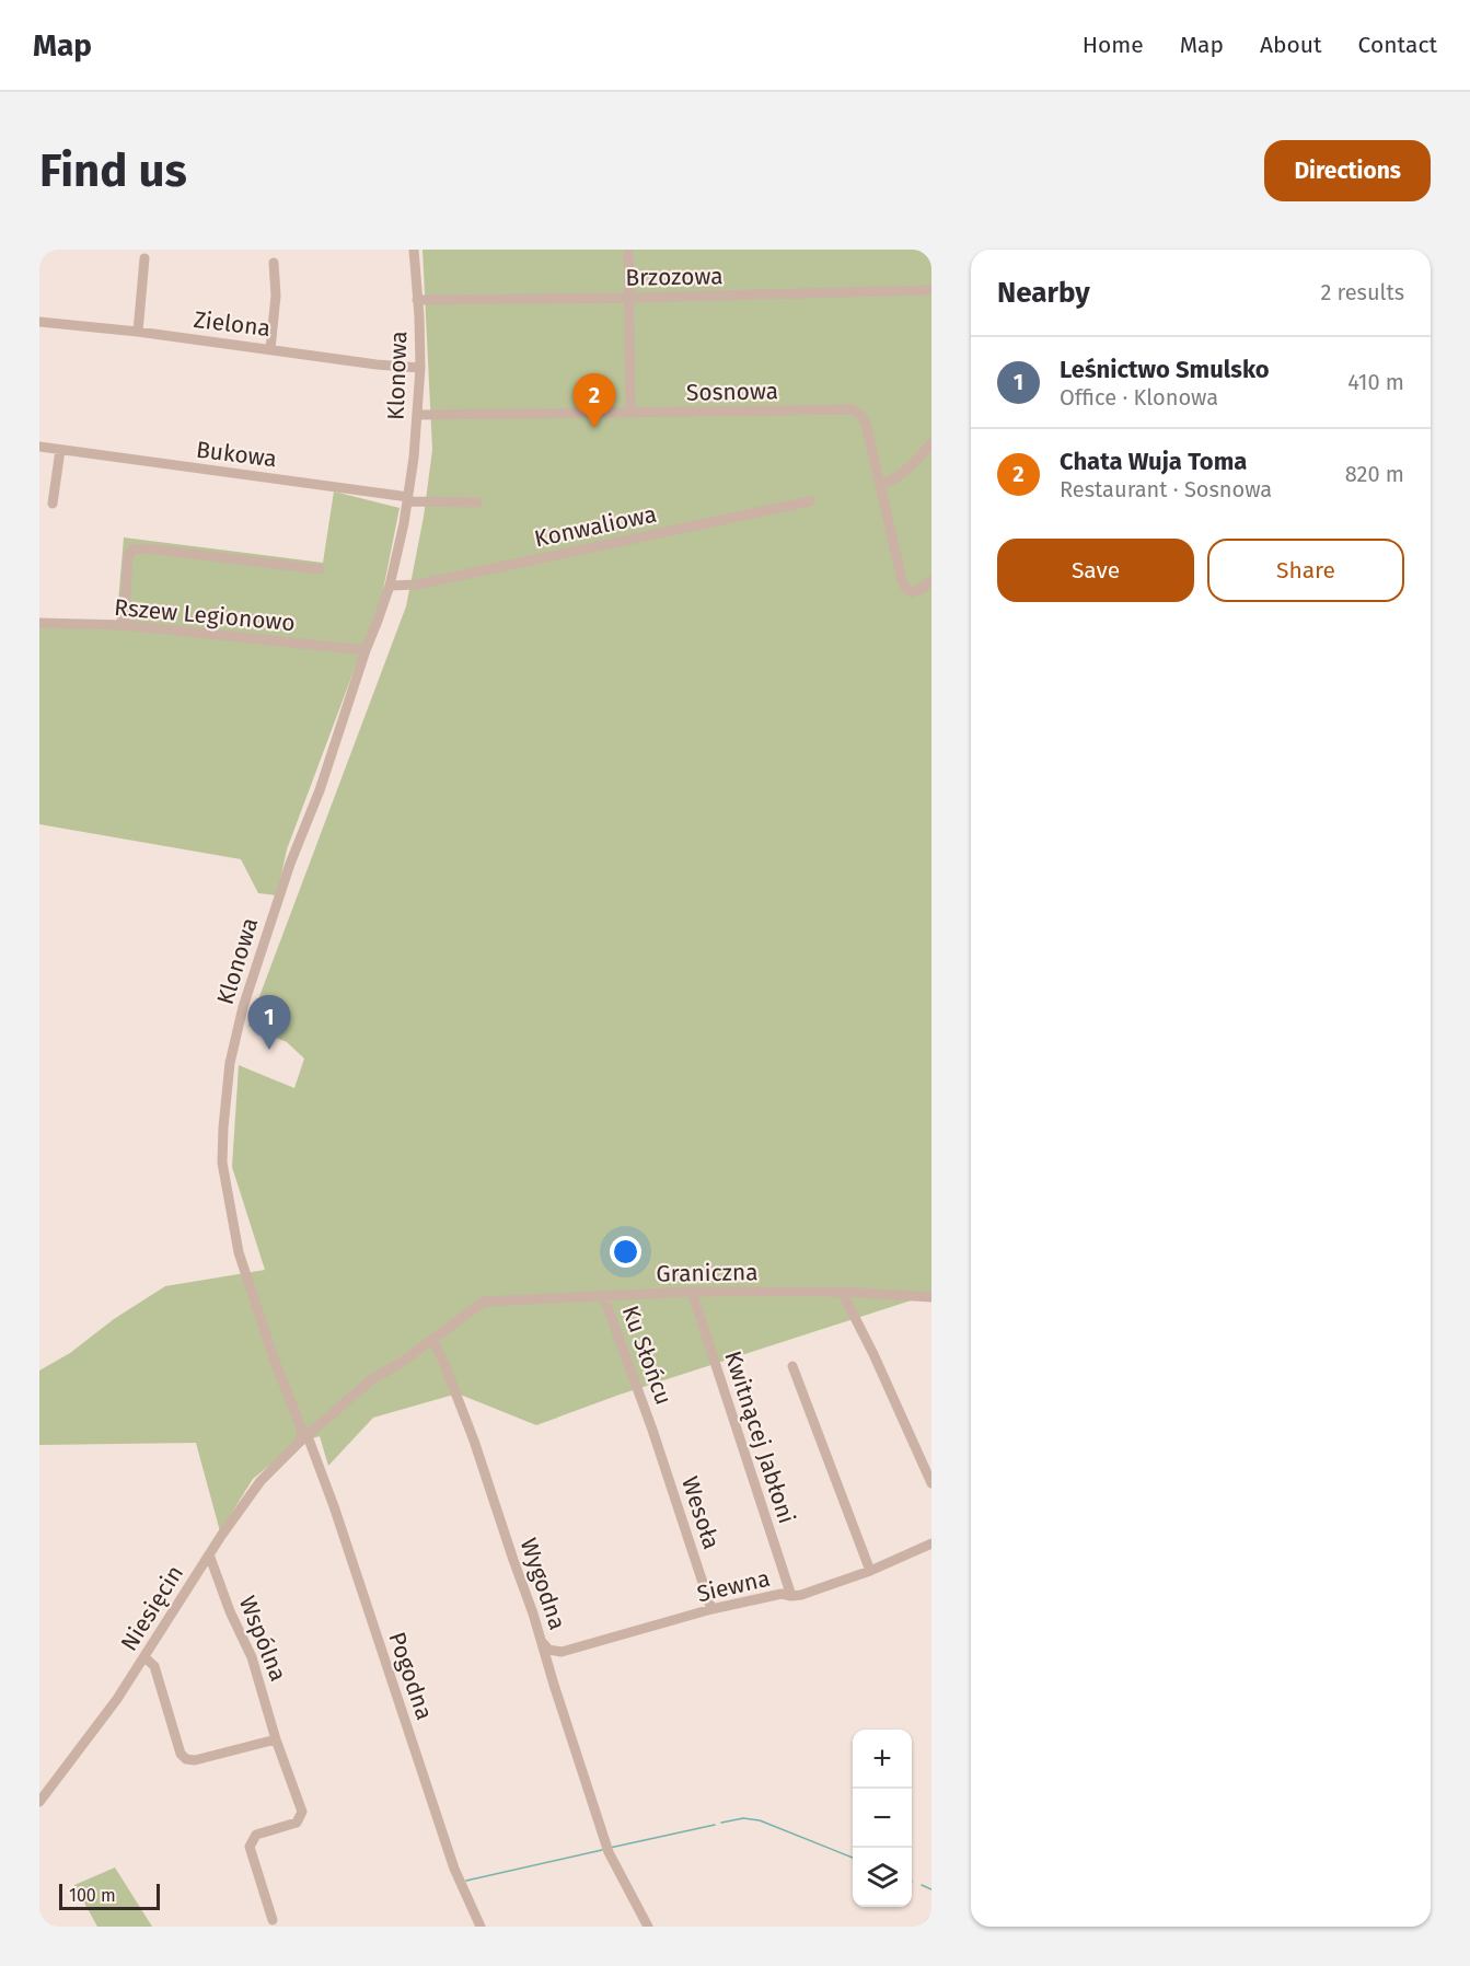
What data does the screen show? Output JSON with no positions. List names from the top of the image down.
{
  "streets": {
    "street": [
      "Brzozowa",
      "Zielona",
      "Klonowa",
      "Sosnowa",
      "Bukowa",
      "Konwaliowa",
      "Rszew Legionowo",
      "Graniczna",
      "Ku Słońcu",
      "Kwitnącej Jabłoni",
      "Wesoła",
      "Wygodna",
      "Siewna",
      "Niesięcin",
      "Wspólna",
      "Pogodna"
    ]
  },
  "crossings": [
    ["Brzozowa", "Klonowa"],
    ["Zielona", "Klonowa"],
    ["Klonowa", "Sosnowa"],
    ["Klonowa", "Bukowa"],
    ["Klonowa", "Konwaliowa"],
    ["Klonowa", "Rszew Legionowo"],
    ["Klonowa", "Niesięcin"],
    ["Klonowa", "Pogodna"],
    ["Graniczna", "Ku Słońcu"],
    ["Graniczna", "Kwitnącej Jabłoni"],
    ["Graniczna", "Niesięcin"],
    ["Ku Słońcu", "Wesoła"],
    ["Kwitnącej Jabłoni", "Siewna"],
    ["Wesoła", "Siewna"],
    ["Wygodna", "Siewna"],
    ["Wygodna", "Niesięcin"],
    ["Niesięcin", "Wspólna"],
    ["Niesięcin", "Pogodna"]
  ],
  "scale_bar": "100 m",
  "page": {
    "header": "Map",
    "nav": [
      "Home",
      "Map",
      "About",
      "Contact"
    ],
    "buttons": [
      "Directions",
      ["Save", "Share"]
    ],
    "title": "Find us",
    "heading": ["Nearby", "2 results"],
    "list": [
      {
        "mark": "1",
        "name": "Leśnictwo Smulsko",
        "note": "Office · Klonowa",
        "value": "410 m"
      },
      {
        "mark": "2",
        "name": "Chata Wuja Toma",
        "note": "Restaurant · Sosnowa",
        "value": "820 m"
      }
    ],
    "pins": ["2", "1"],
    "map_buttons": ["+", "−"],
    "scale": "100 m"
  }
}
